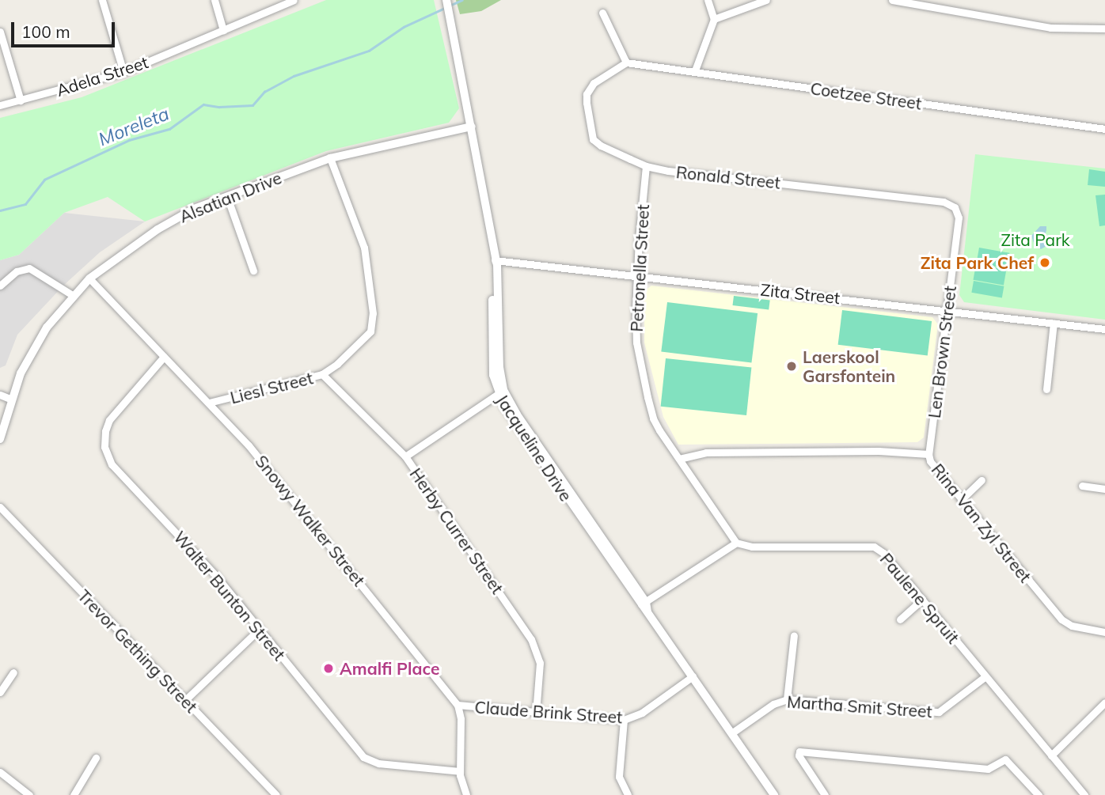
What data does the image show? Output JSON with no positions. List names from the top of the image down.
{
  "streets": {
    "street": [
      "Adela Street",
      "Coetzee Street",
      "Ronald Street",
      "Alsatian Drive",
      "Petronella Street",
      "Zita Street",
      "Len Brown Street",
      "Liesl Street",
      "Jacqueline Drive",
      "Snowy Walker Street",
      "Rina Van Zyl Street",
      "Herby Currer Street",
      "Walter Bunton Street",
      "Paulene Spruit",
      "Trevor Gething Street",
      "Martha Smit Street",
      "Claude Brink Street"
    ]
  },
  "crossings": [
    ["Coetzee Street", "Ronald Street"],
    ["Ronald Street", "Petronella Street"],
    ["Ronald Street", "Len Brown Street"],
    ["Alsatian Drive", "Liesl Street"],
    ["Alsatian Drive", "Jacqueline Drive"],
    ["Alsatian Drive", "Snowy Walker Street"],
    ["Petronella Street", "Zita Street"],
    ["Petronella Street", "Rina Van Zyl Street"],
    ["Petronella Street", "Paulene Spruit"],
    ["Zita Street", "Len Brown Street"],
    ["Zita Street", "Jacqueline Drive"],
    ["Len Brown Street", "Rina Van Zyl Street"],
    ["Liesl Street", "Snowy Walker Street"],
    ["Liesl Street", "Herby Currer Street"],
    ["Jacqueline Drive", "Martha Smit Street"],
    ["Jacqueline Drive", "Claude Brink Street"],
    ["Snowy Walker Street", "Walter Bunton Street"],
    ["Snowy Walker Street", "Claude Brink Street"],
    ["Herby Currer Street", "Claude Brink Street"],
    ["Paulene Spruit", "Martha Smit Street"]
  ],
  "water": ["Moreleta"],
  "parks": ["Zita Park"],
  "places": ["Zita Park Chef", "Laerskool Garsfontein", "Amalfi Place"],
  "scale_bar": "100 m"
}
